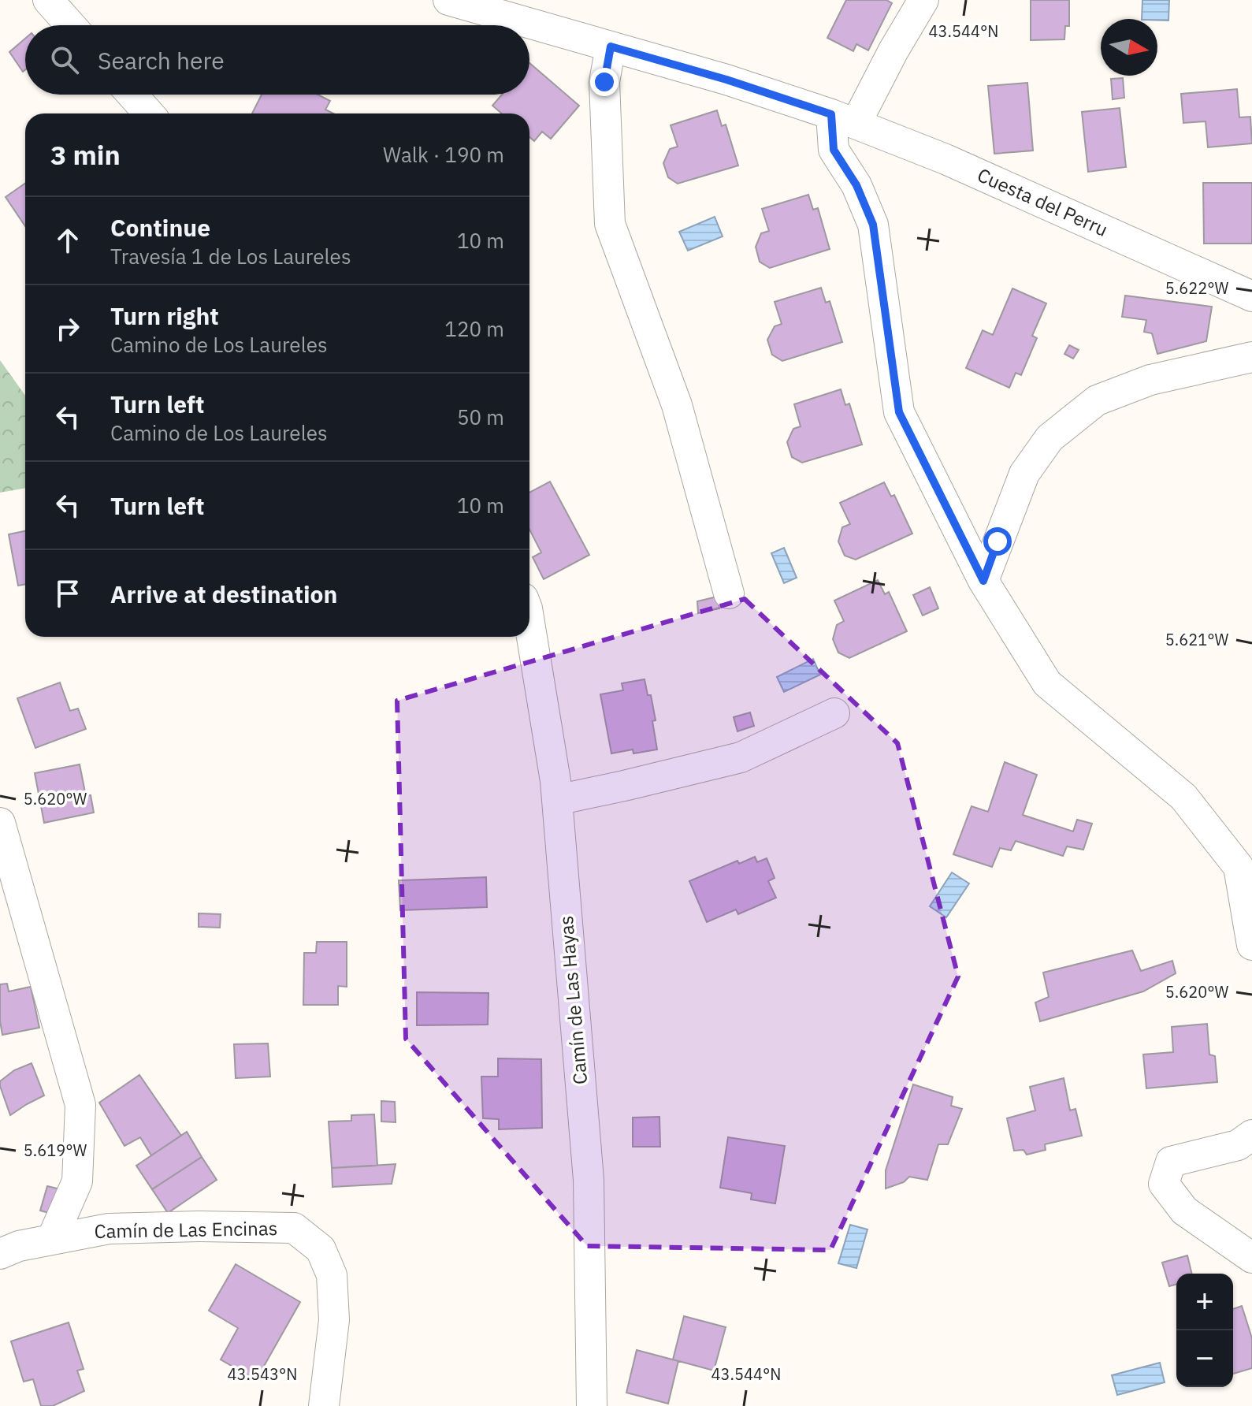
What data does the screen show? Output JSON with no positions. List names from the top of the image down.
{
  "streets": {
    "street": ["Cuesta del Perru", "Camín de Las Hayas", "Camín de Las Encinas"]
  },
  "north": "right",
  "page": {
    "search": "Search here",
    "heading": ["3 min", "Walk · 190 m"],
    "list": [
      ["Continue", "Travesía 1 de Los Laureles", "10 m"],
      ["Turn right", "Camino de Los Laureles", "120 m"],
      ["Turn left", "Camino de Los Laureles", "50 m"],
      ["Turn left", "10 m"],
      "Arrive at destination"
    ],
    "map_buttons": ["+", "−"]
  },
  "coordinates": [
    "43.544°N",
    "5.622°W",
    "5.621°W",
    "5.620°W",
    "5.619°W",
    "43.543°N"
  ]
}
